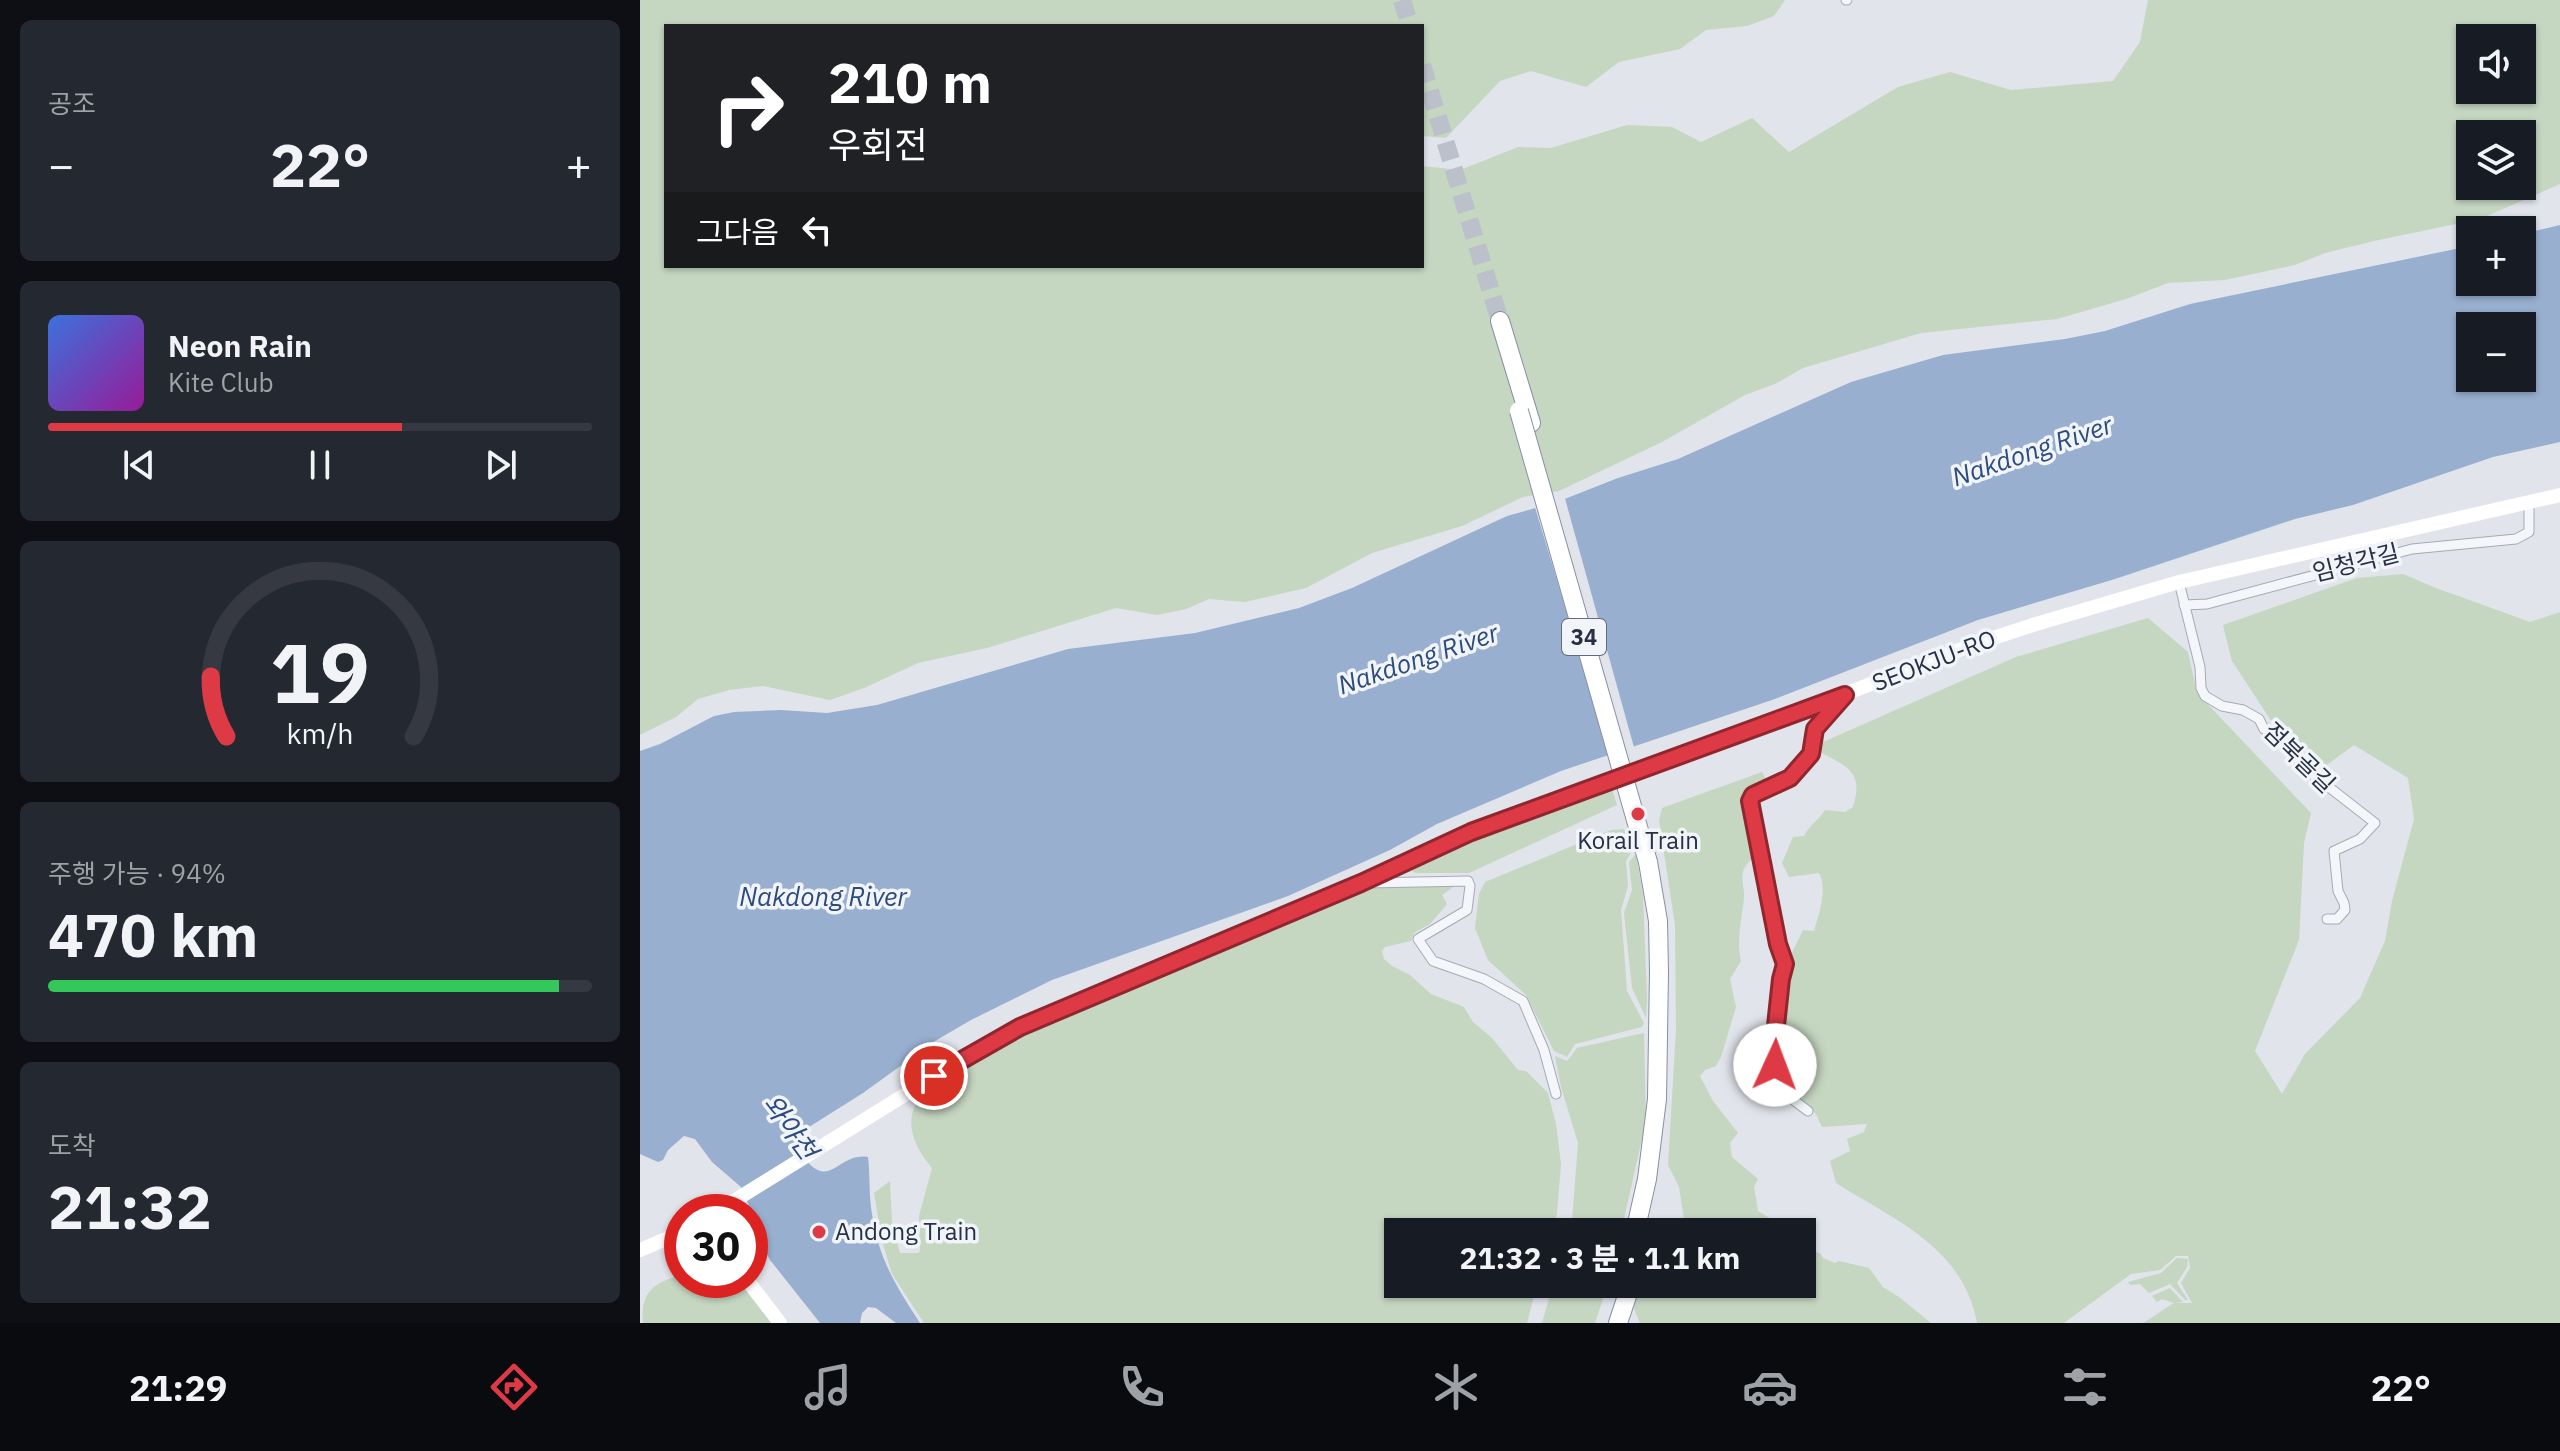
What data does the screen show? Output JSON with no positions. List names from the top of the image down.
{
  "streets": {
    "highway": ["34"],
    "street": ["임청각길", "SEOKJU-RO", "점북골길"]
  },
  "crossings": [
    ["임청각길", "SEOKJU-RO"],
    ["임청각길", "점북골길"],
    ["SEOKJU-RO", "점북골길"]
  ],
  "water": ["Nakdong River", "와야천"],
  "places": ["Korail Train", "Andong Train"],
  "page": {
    "tile": [
      "공조",
      ["주행 가능 · 94%", "470 km"],
      ["도착", "21:32"]
    ],
    "map_buttons": ["+", "−"],
    "turn": ["210 m", "우회전"],
    "heat": ["−", "22°", "+"],
    "then": "그다음",
    "song": ["Neon Rain", "Kite Club"],
    "limit": "30",
    "trip": "21:32 · 3 분 · 1.1 km",
    "tabs": ["21:29", "22°"],
    "gauge": ["19", "km/h"]
  }
}
